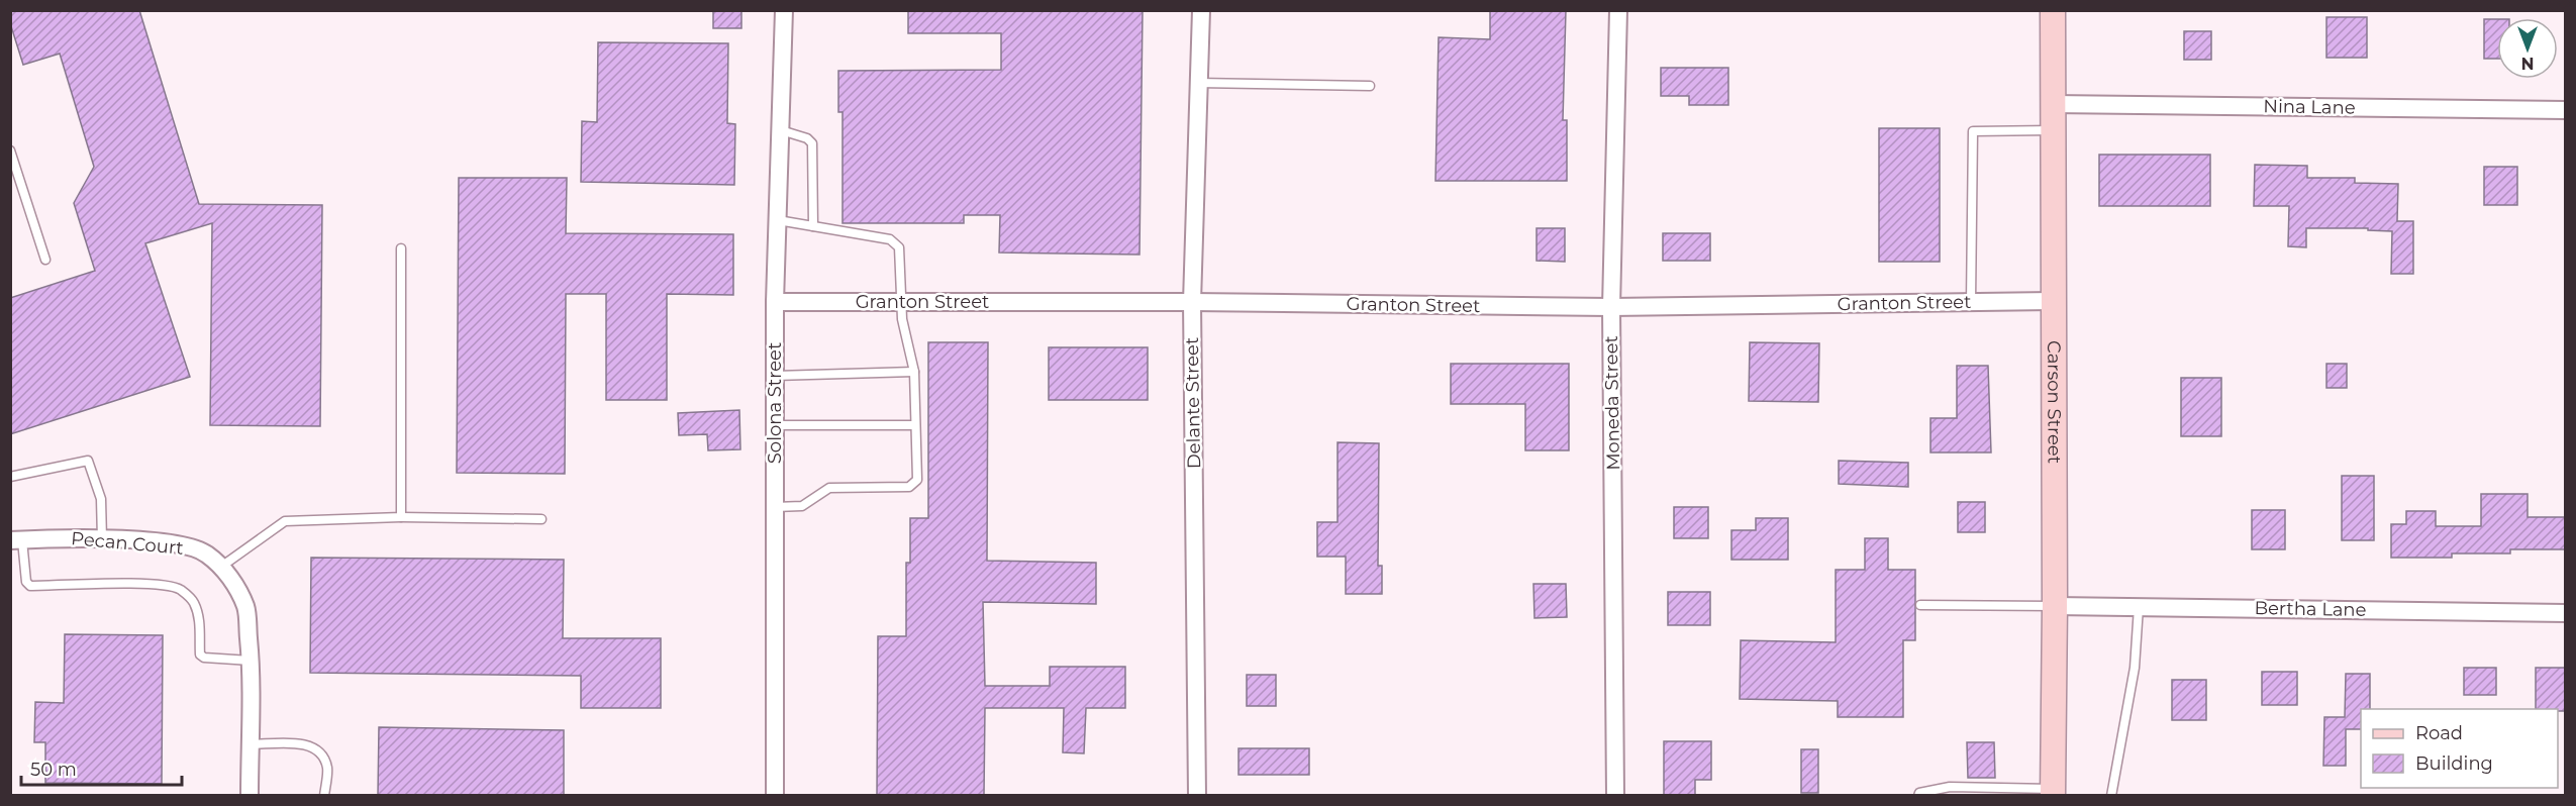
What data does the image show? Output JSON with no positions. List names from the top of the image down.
{
  "streets": {
    "street": [
      "Nina Lane",
      "Granton Street",
      "Solona Street",
      "Delante Street",
      "Moneda Street",
      "Carson Street",
      "Pecan Court",
      "Bertha Lane"
    ]
  },
  "crossings": [
    ["Nina Lane", "Carson Street"],
    ["Granton Street", "Solona Street"],
    ["Granton Street", "Delante Street"],
    ["Granton Street", "Moneda Street"],
    ["Granton Street", "Carson Street"],
    ["Carson Street", "Bertha Lane"]
  ],
  "legend": ["Road", "Building"],
  "scale_bar": "50 m",
  "north": "bottom"
}
